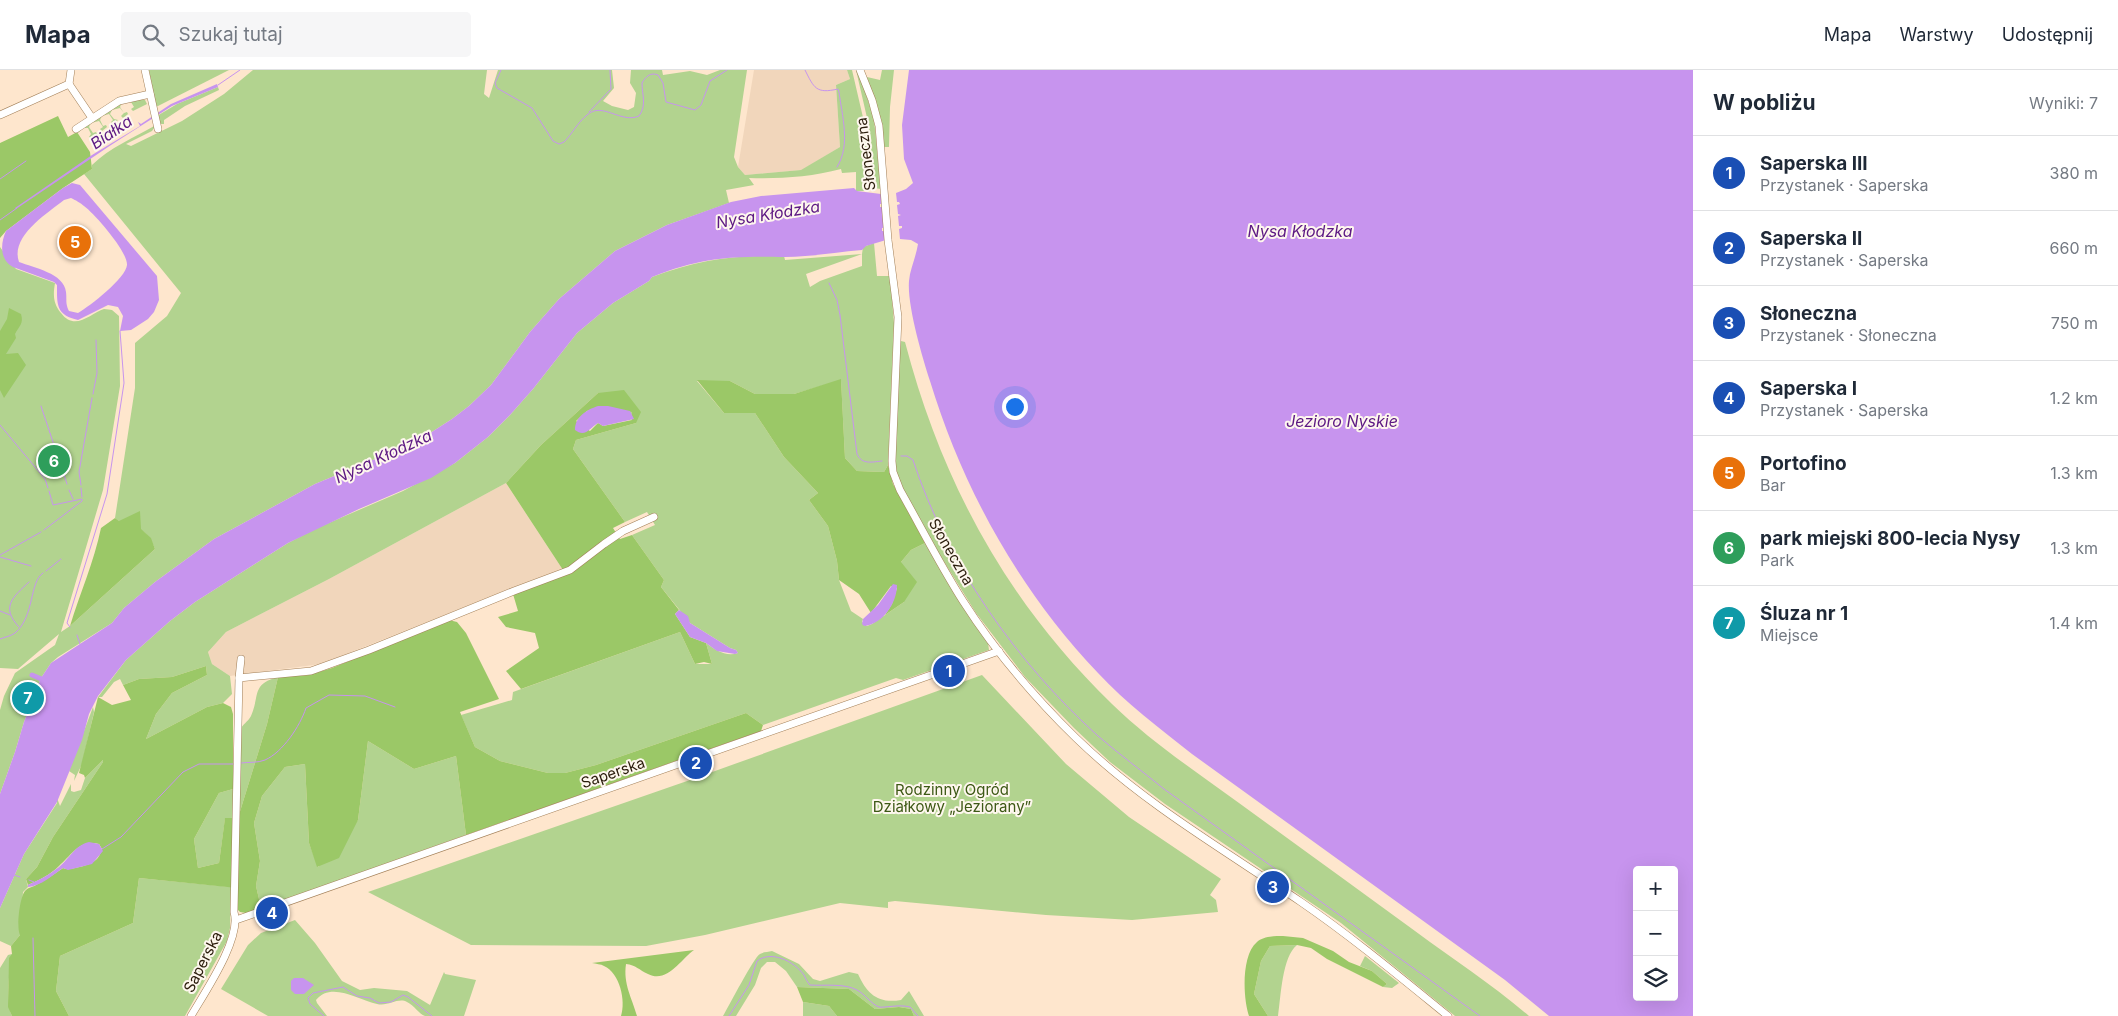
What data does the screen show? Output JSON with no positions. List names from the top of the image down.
{
  "streets": {
    "street": ["Słoneczna", "Saperska"]
  },
  "crossings": [
    ["Słoneczna", "Saperska"]
  ],
  "water": ["Białka", "Nysa Kłodzka", "Jezioro Nyskie"],
  "parks": ["Rodzinny Ogród Działkowy „Jeziorany”"],
  "page": {
    "header": "Mapa",
    "search": "Szukaj tutaj",
    "nav": ["Mapa", "Warstwy", "Udostępnij"],
    "heading": ["W pobliżu", "Wyniki: 7"],
    "list": [
      {
        "mark": "1",
        "name": "Saperska III",
        "note": "Przystanek · Saperska",
        "value": "380 m"
      },
      {
        "mark": "2",
        "name": "Saperska II",
        "note": "Przystanek · Saperska",
        "value": "660 m"
      },
      {
        "mark": "3",
        "name": "Słoneczna",
        "note": "Przystanek · Słoneczna",
        "value": "750 m"
      },
      {
        "mark": "4",
        "name": "Saperska I",
        "note": "Przystanek · Saperska",
        "value": "1.2 km"
      },
      {
        "mark": "5",
        "name": "Portofino",
        "note": "Bar",
        "value": "1.3 km"
      },
      {
        "mark": "6",
        "name": "park miejski 800-lecia Nysy",
        "note": "Park",
        "value": "1.3 km"
      },
      {
        "mark": "7",
        "name": "Śluza nr 1",
        "note": "Miejsce",
        "value": "1.4 km"
      }
    ],
    "pins": [
      "5",
      "6",
      "1",
      "7",
      "2",
      "3",
      "4"
    ],
    "map_buttons": ["+", "−"]
  }
}
